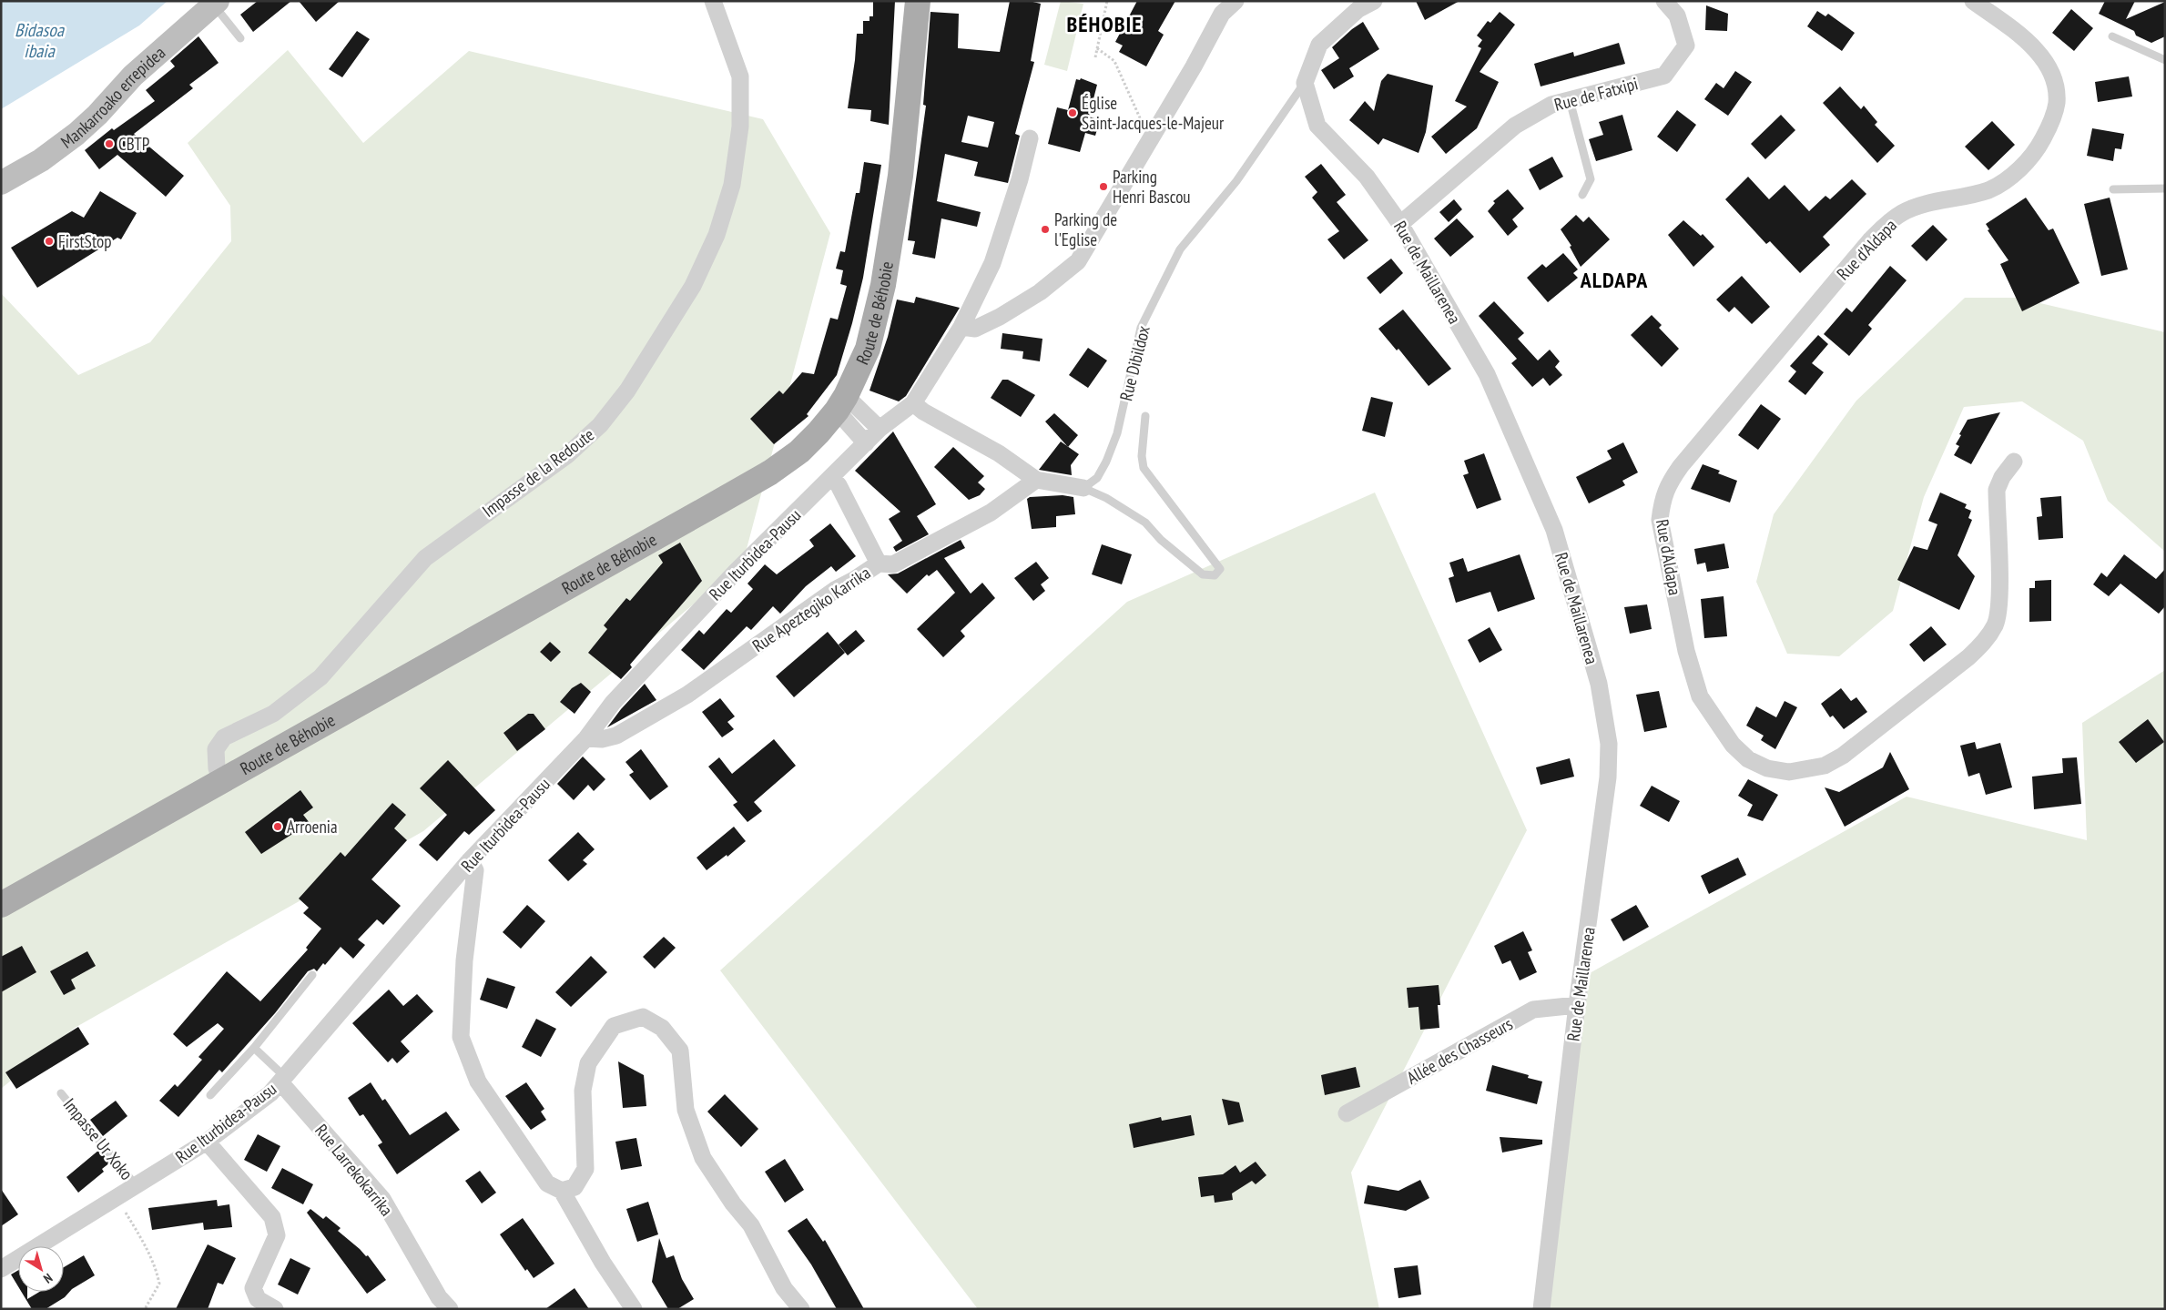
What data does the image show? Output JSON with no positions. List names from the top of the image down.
{
  "streets": {
    "main road": ["Mankarroako errepidea", "Route de Béhobie"],
    "street": [
      "Rue de Fatxipi",
      "Rue d'Aldapa",
      "Rue de Maillarenea",
      "Impasse de la Redoute",
      "Rue Iturbidea-Pausu",
      "Rue Apeztegiko Karrika",
      "Allée des Chasseurs",
      "Rue Larrekokarrika"
    ],
    "lane": ["Rue Dibildox", "Impasse Ur Xoko"]
  },
  "crossings": [
    ["Rue de Fatxipi", "Rue de Maillarenea"],
    ["Rue de Maillarenea", "Rue Dibildox"],
    ["Rue de Maillarenea", "Allée des Chasseurs"],
    ["Route de Béhobie", "Impasse de la Redoute"],
    ["Rue Iturbidea-Pausu", "Rue Apeztegiko Karrika"],
    ["Rue Iturbidea-Pausu", "Impasse Ur Xoko"],
    ["Rue Iturbidea-Pausu", "Rue Larrekokarrika"]
  ],
  "districts": ["BÉHOBIE", "ALDAPA"],
  "water": ["Bidasoa ibaia"],
  "places": [
    "Église Saint-Jacques-le-Majeur",
    "CBTP",
    "Parking Henri Bascou",
    "Parking de l'Eglise",
    "FirstStop",
    "Arroenia"
  ],
  "north": "bottom right"
}
